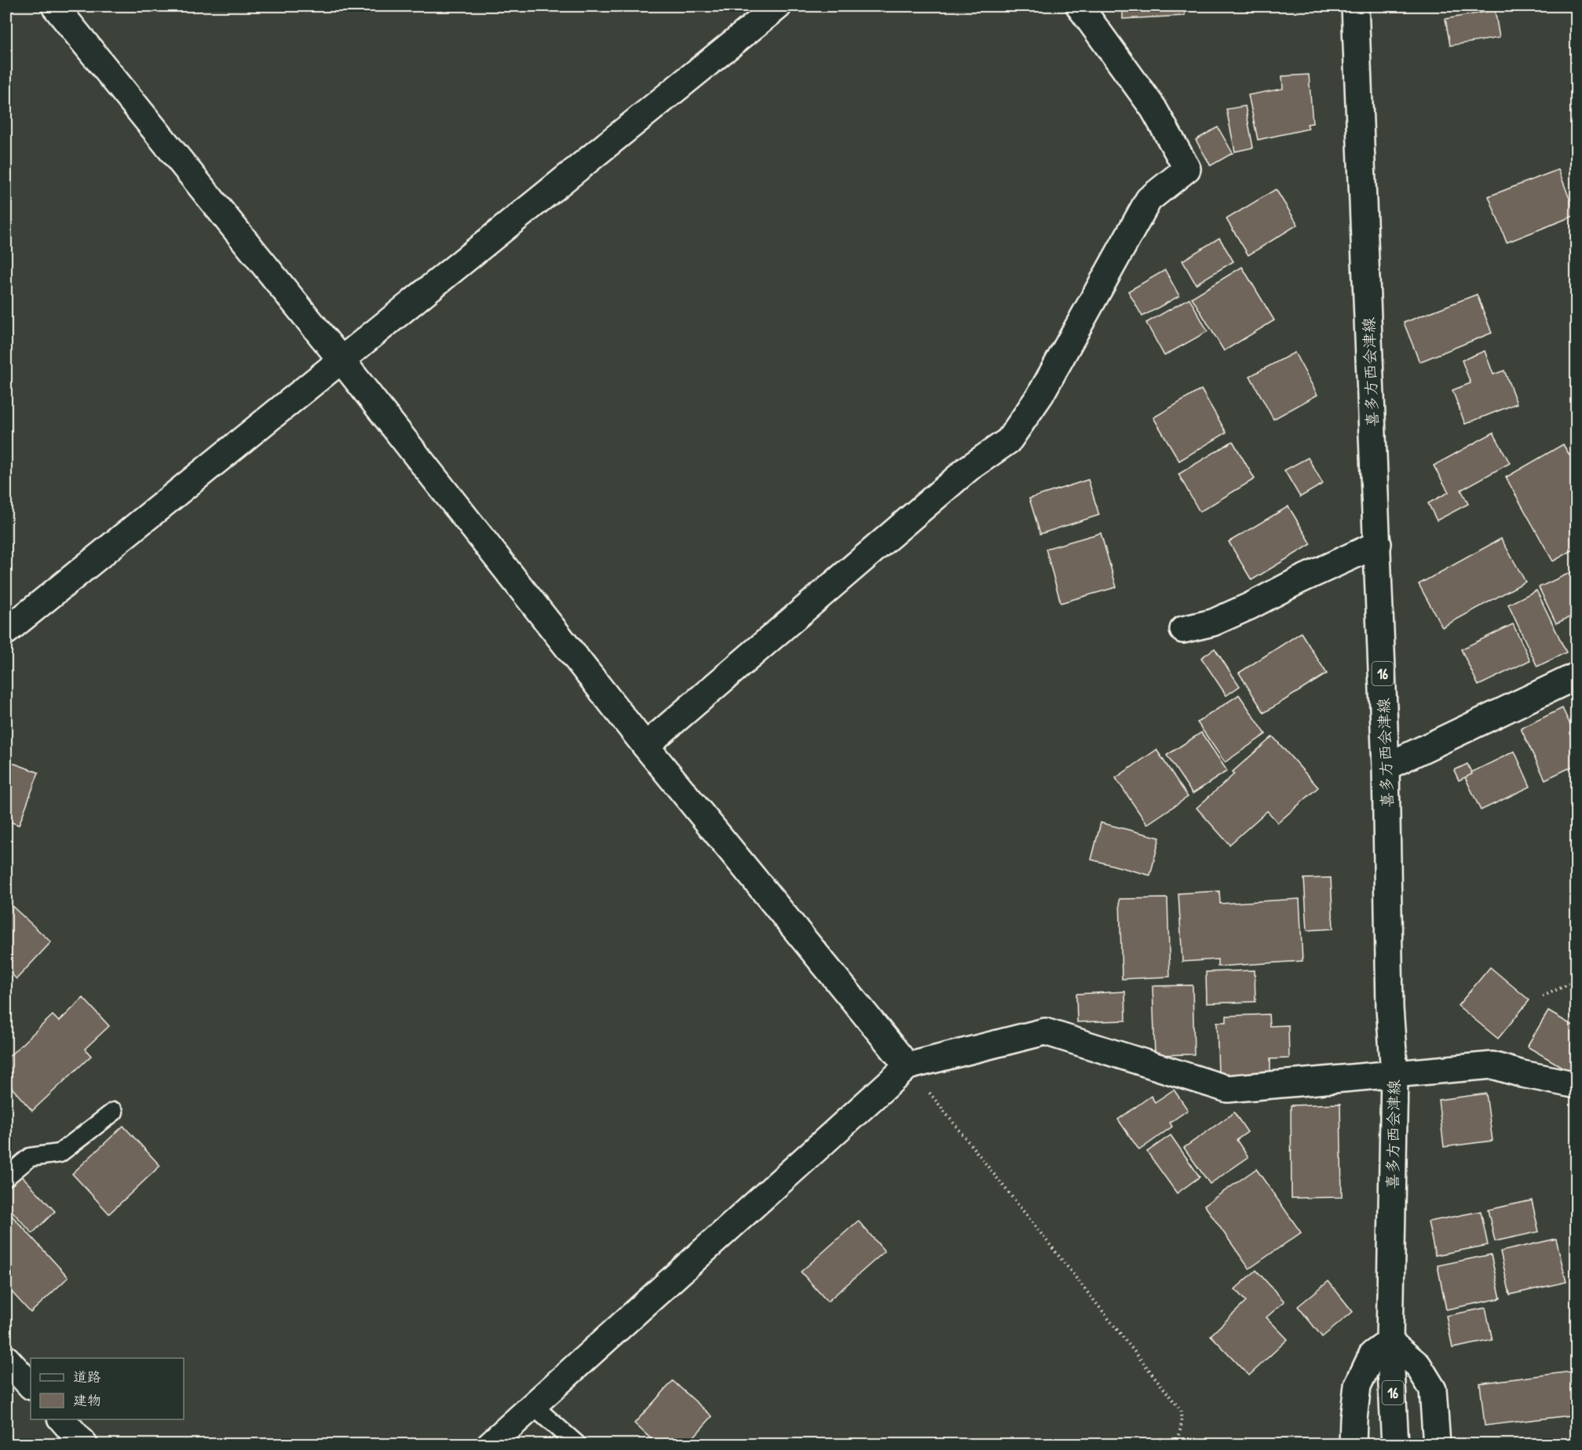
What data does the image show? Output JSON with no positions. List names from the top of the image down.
{
  "streets": {
    "street": ["喜多方西会津線", "16"]
  },
  "legend": ["道路", "建物"]
}
